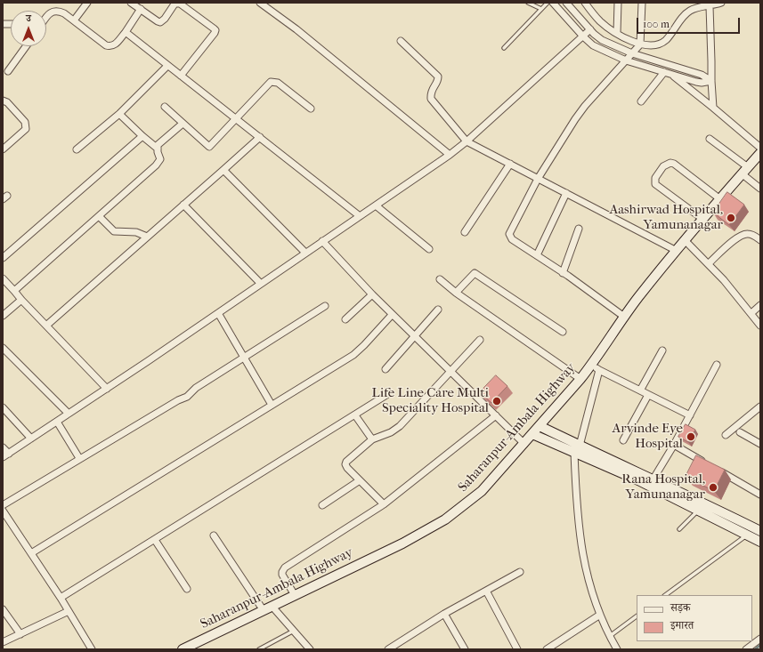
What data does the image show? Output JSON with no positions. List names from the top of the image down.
{
  "streets": {
    "main road": ["Saharanpur-Ambala Highway"]
  },
  "places": [
    "Aashirwad Hospital, Yamunanagar",
    "Life Line Care Multi Speciality Hospital",
    "Arvinde Eye Hospital",
    "Rana Hospital, Yamunanagar"
  ],
  "legend": ["सड़क", "इमारत"],
  "scale_bar": "100 m",
  "north": "top"
}
